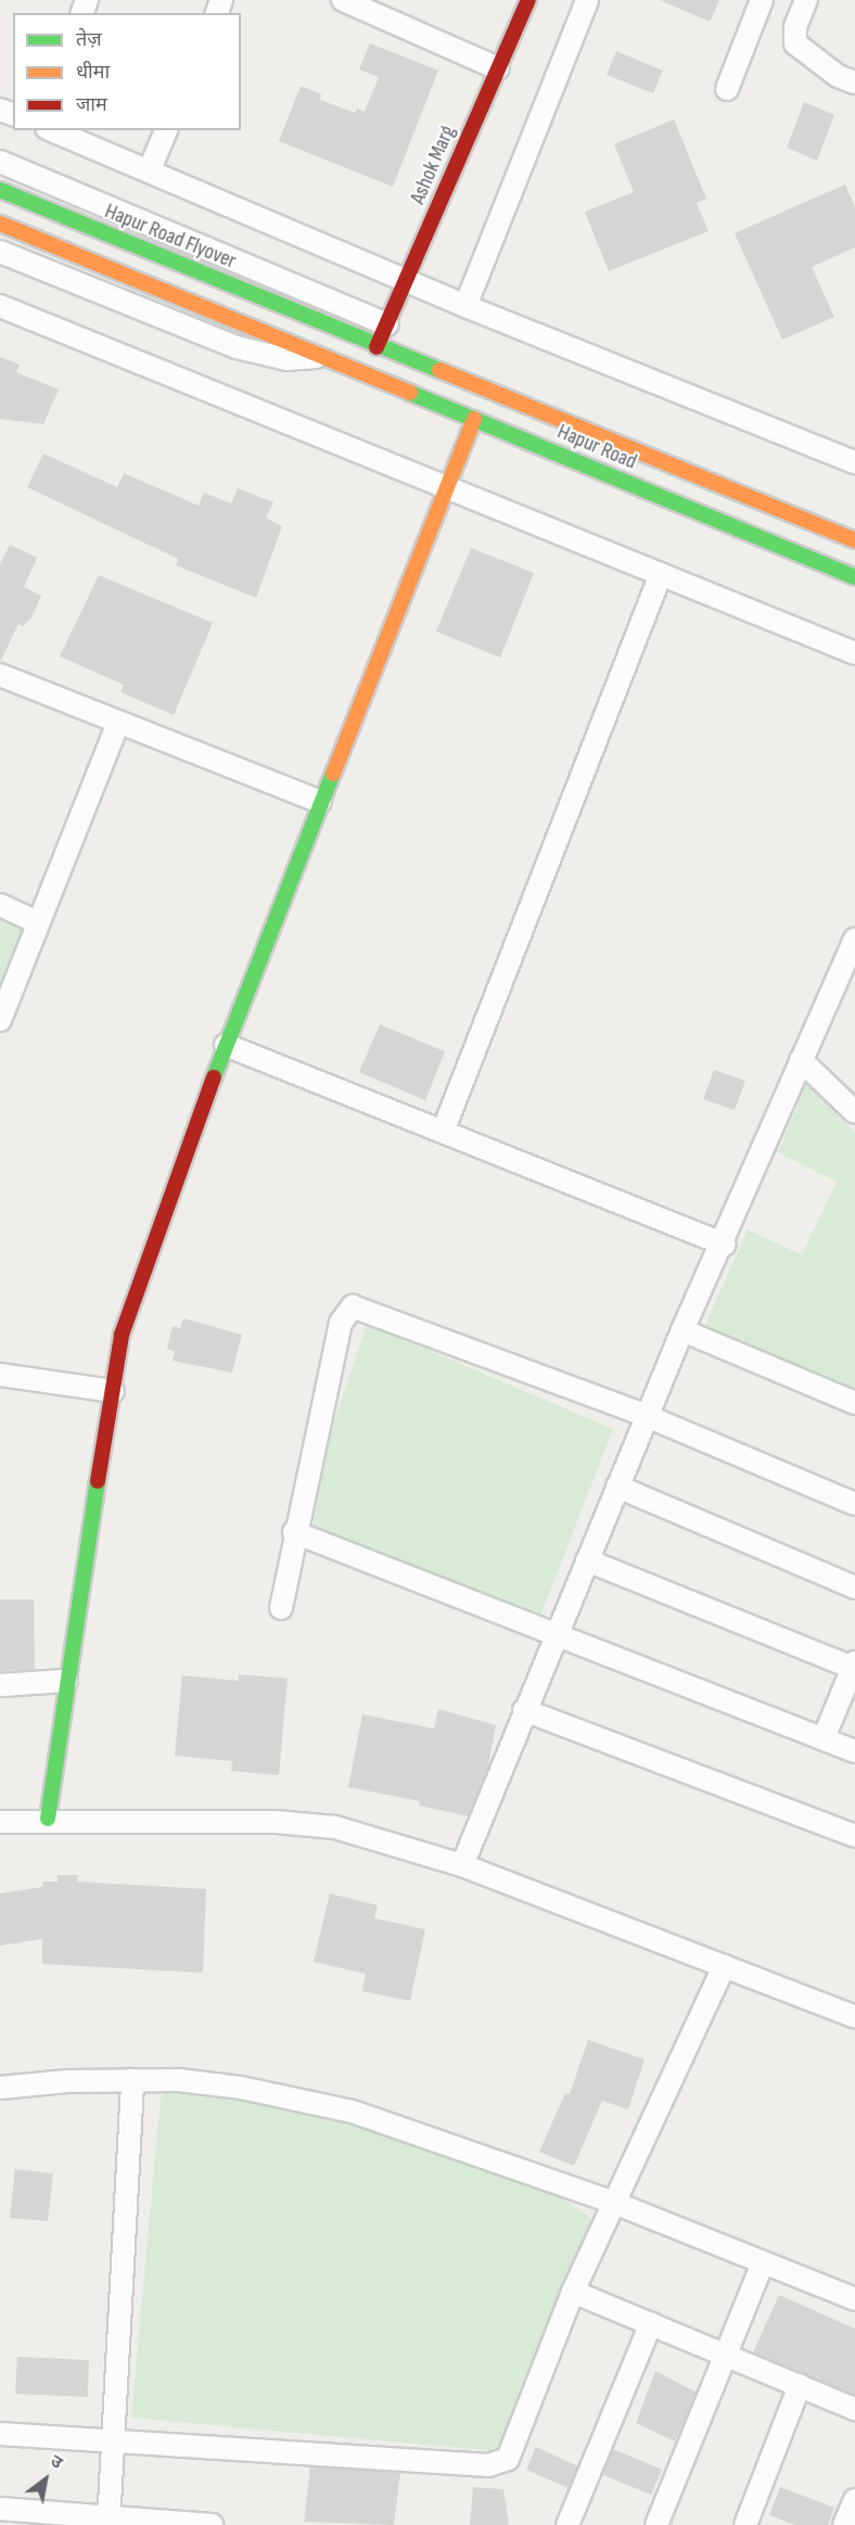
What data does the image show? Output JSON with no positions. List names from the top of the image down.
{
  "streets": {
    "street": ["Ashok Marg", "Hapur Road Flyover", "Hapur Road"]
  },
  "crossings": [
    ["Ashok Marg", "Hapur Road"],
    ["Hapur Road Flyover", "Hapur Road"]
  ],
  "legend": ["तेज़", "धीमा", "जाम"],
  "north": "top right"
}
